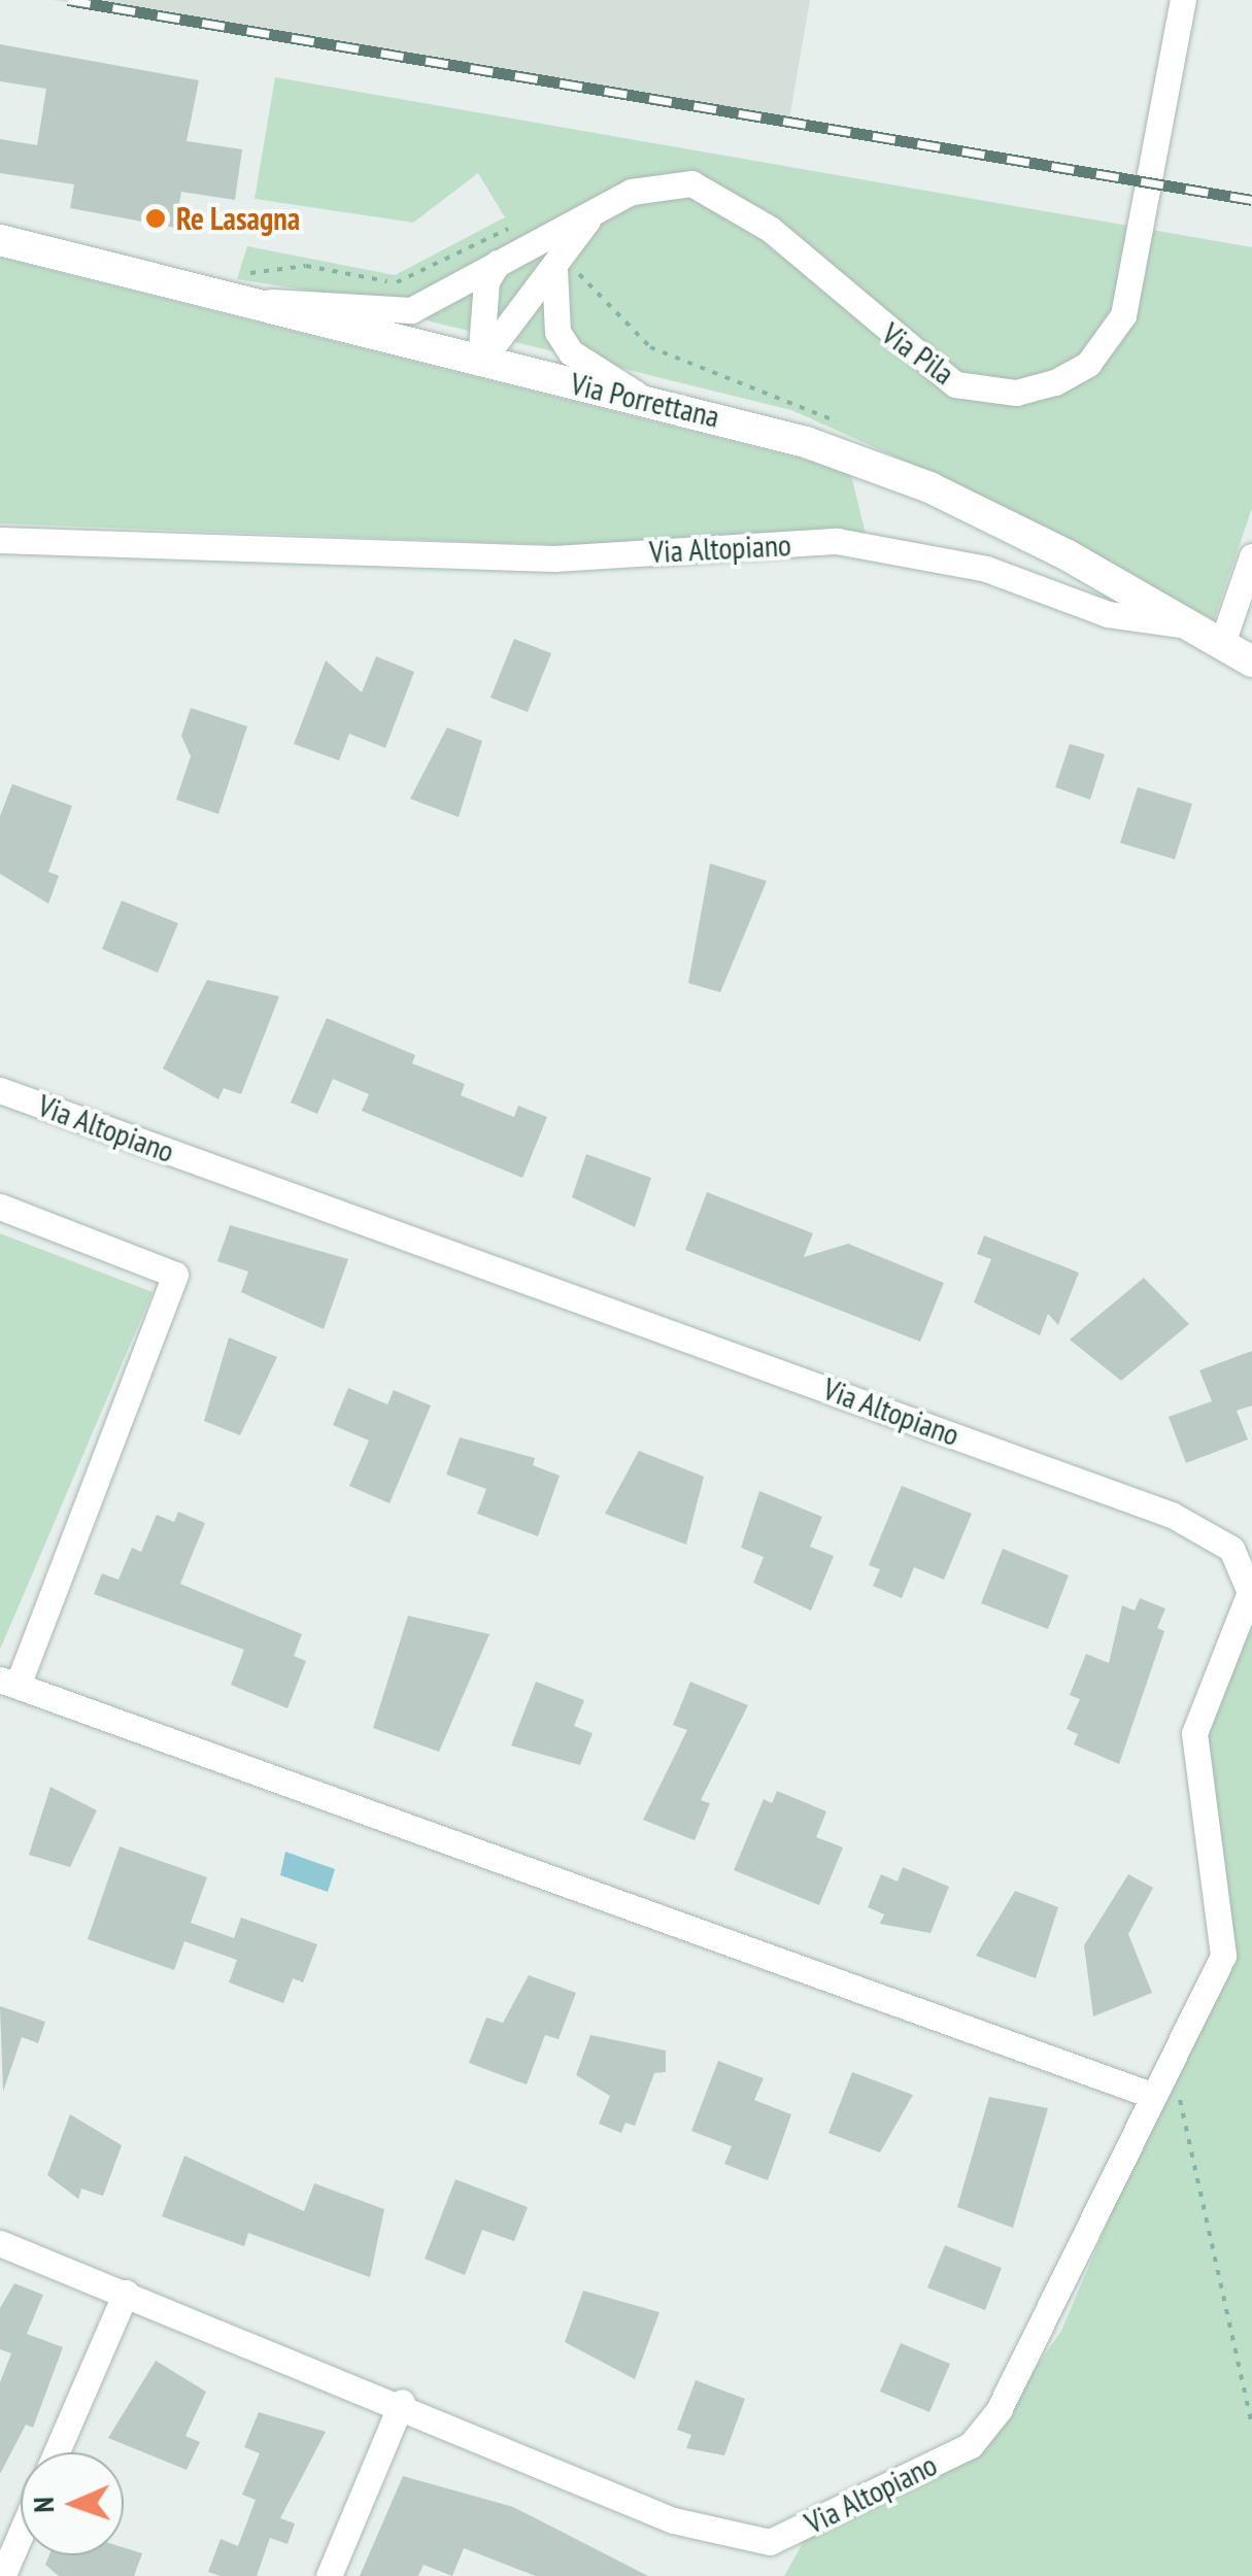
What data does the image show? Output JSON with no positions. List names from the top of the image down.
{
  "streets": {
    "main road": ["Via Porrettana"],
    "street": ["Via Pila", "Via Altopiano"]
  },
  "crossings": [
    ["Via Pila", "Via Porrettana"],
    ["Via Porrettana", "Via Altopiano"]
  ],
  "places": ["Re Lasagna"],
  "north": "left"
}
